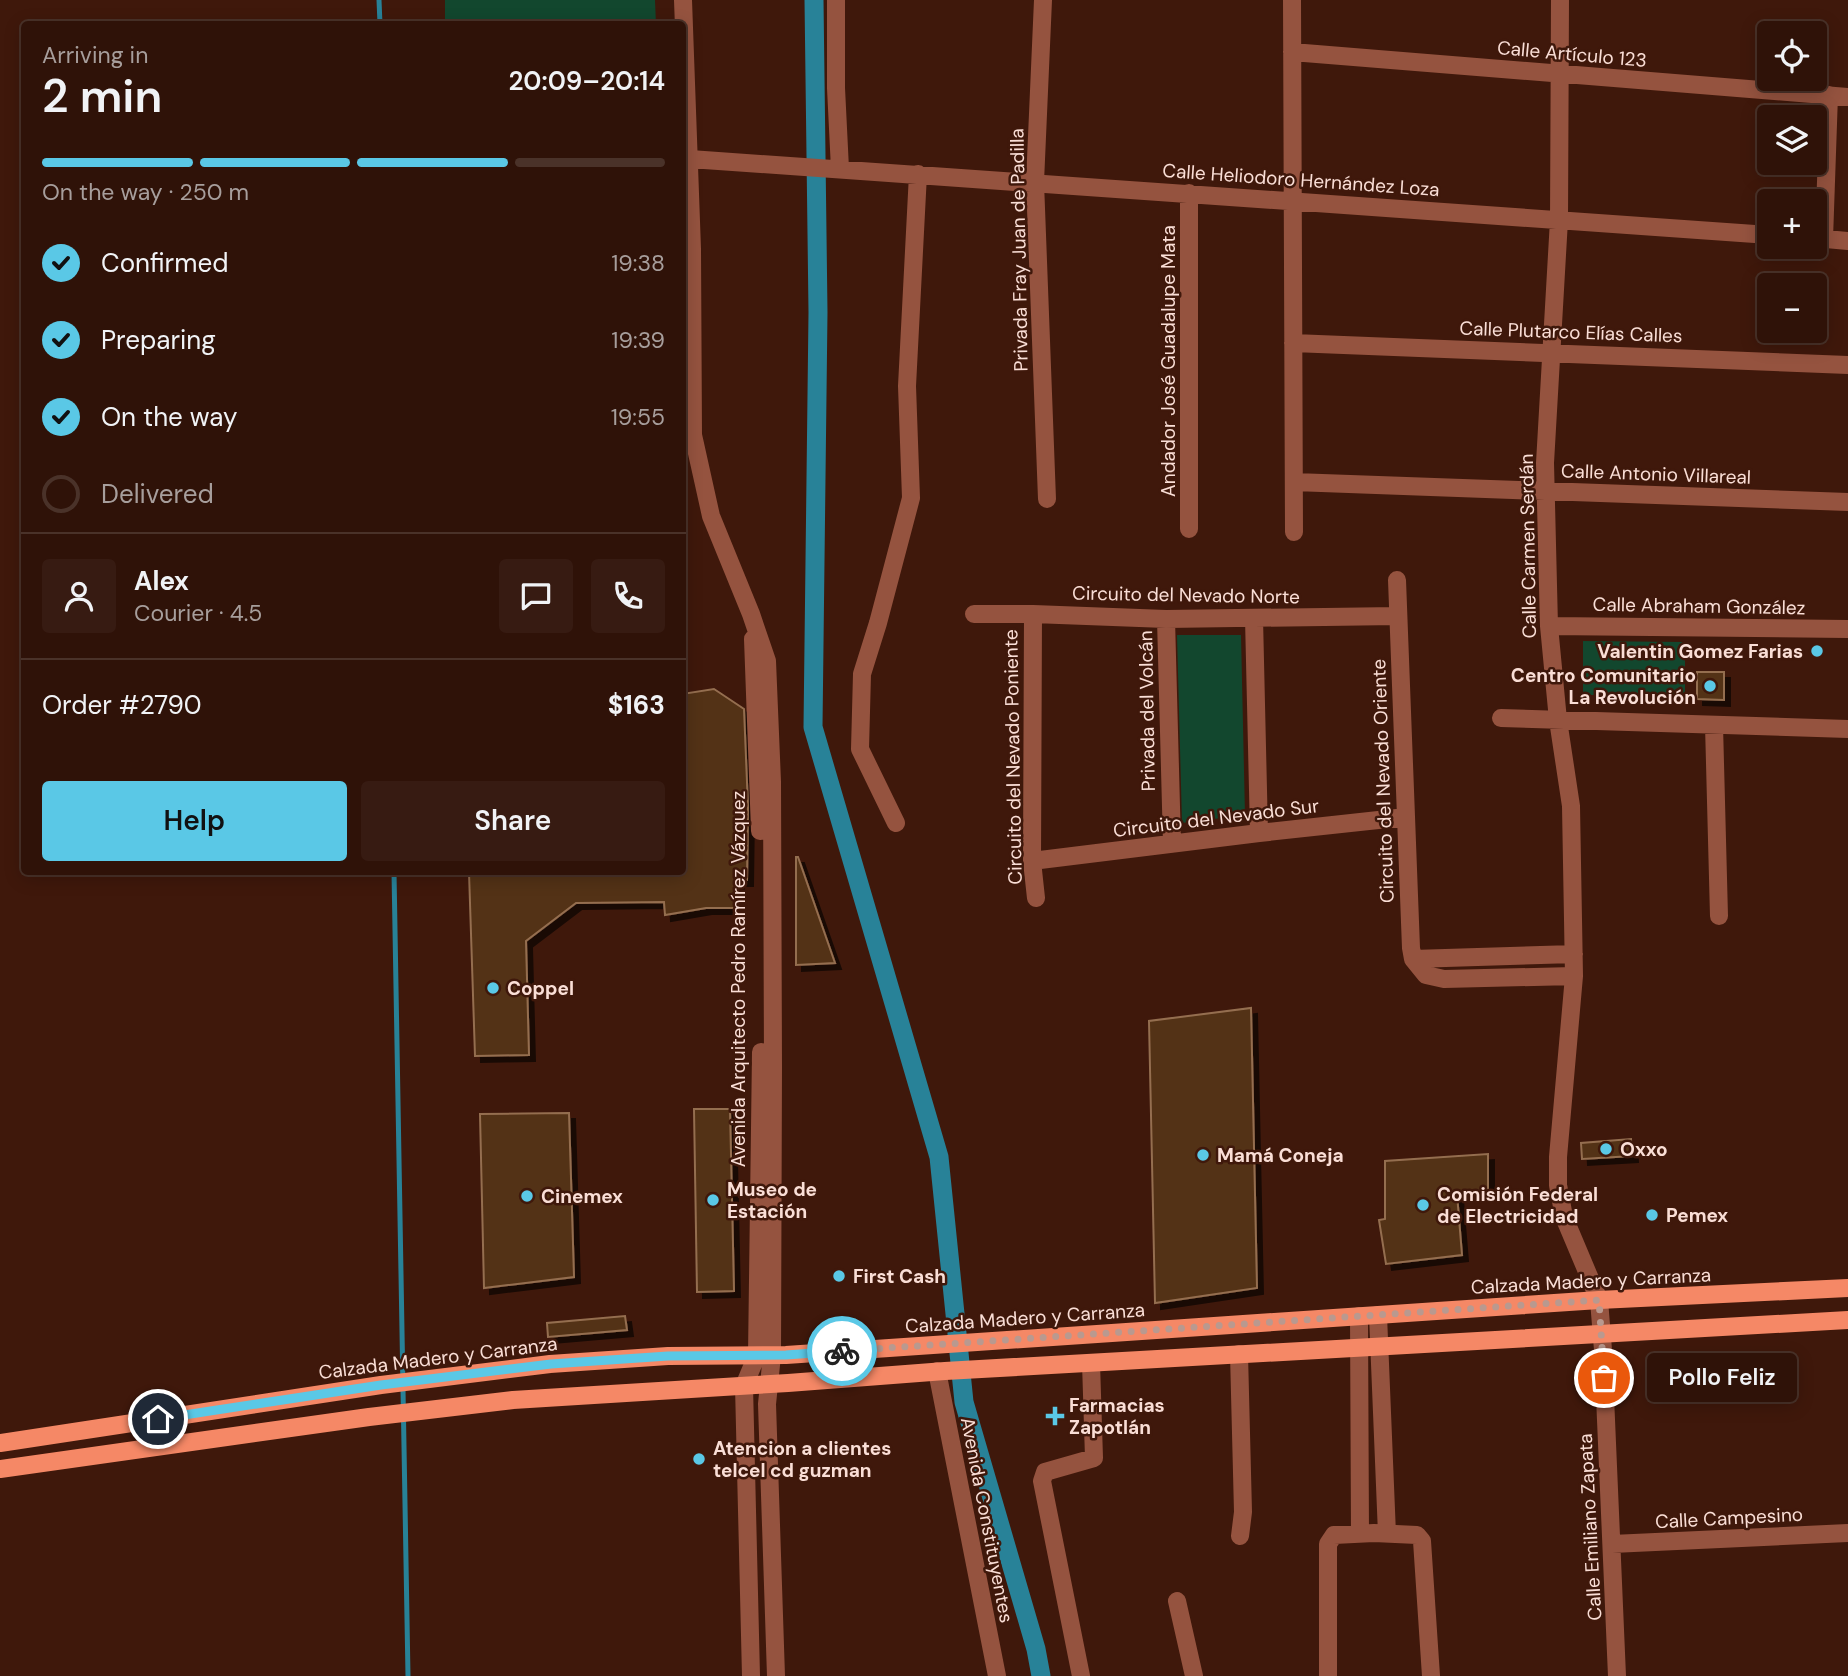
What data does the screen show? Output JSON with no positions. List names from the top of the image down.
{
  "streets": {
    "main road": ["Calzada Madero y Carranza"],
    "street": [
      "Calle Artículo 123",
      "Calle Heliodoro Hernández Loza",
      "Privada Fray Juan de Padilla",
      "Calle Plutarco Elías Calles",
      "Andador José Guadalupe Mata",
      "Calle Antonio Villareal",
      "Calle Carmen Serdán",
      "Circuito del Nevado Norte",
      "Calle Abraham González",
      "Privada del Volcán",
      "Circuito del Nevado Poniente",
      "Circuito del Nevado Oriente",
      "Circuito del Nevado Sur",
      "Avenida Arquitecto Pedro Ramírez Vázquez",
      "Calle Campesino",
      "Avenida Constituyentes",
      "Calle Emiliano Zapata"
    ]
  },
  "crossings": [
    ["Calle Artículo 123", "Calle Carmen Serdán"],
    ["Calle Heliodoro Hernández Loza", "Privada Fray Juan de Padilla"],
    ["Calle Heliodoro Hernández Loza", "Andador José Guadalupe Mata"],
    ["Calle Heliodoro Hernández Loza", "Calle Carmen Serdán"],
    ["Calle Heliodoro Hernández Loza", "Avenida Arquitecto Pedro Ramírez Vázquez"],
    ["Calle Plutarco Elías Calles", "Calle Carmen Serdán"],
    ["Calle Antonio Villareal", "Calle Carmen Serdán"],
    ["Calle Carmen Serdán", "Calle Abraham González"],
    ["Calle Carmen Serdán", "Calzada Madero y Carranza"],
    ["Calle Carmen Serdán", "Calle Emiliano Zapata"],
    ["Circuito del Nevado Norte", "Privada del Volcán"],
    ["Circuito del Nevado Norte", "Circuito del Nevado Poniente"],
    ["Circuito del Nevado Norte", "Circuito del Nevado Oriente"],
    ["Privada del Volcán", "Circuito del Nevado Sur"],
    ["Circuito del Nevado Poniente", "Circuito del Nevado Sur"],
    ["Circuito del Nevado Oriente", "Circuito del Nevado Sur"],
    ["Avenida Arquitecto Pedro Ramírez Vázquez", "Calzada Madero y Carranza"],
    ["Calle Campesino", "Calle Emiliano Zapata"]
  ],
  "places": {
    "other": [
      "Valentin Gomez Farias",
      "Centro Comunitario La Revolución",
      "Coppel",
      "Oxxo",
      "Mamá Coneja",
      "Cinemex",
      "Museo de Estación",
      "Comisión Federal de Electricidad",
      "Pemex",
      "First Cash",
      "Pollo Feliz",
      "Atencion a clientes telcel cd guzman"
    ],
    "health": ["Farmacias Zapotlán"]
  },
  "page": {
    "map_buttons": ["+", "−"],
    "heading": ["2 min", "Arriving in", "20:09–20:14"],
    "panel": [
      "Alex",
      "Courier · 4.5",
      "Order #2790",
      "$163"
    ],
    "bar": "On the way · 250 m",
    "list": [
      ["Confirmed", "19:38"],
      ["Preparing", "19:39"],
      ["On the way", "19:55"],
      "Delivered"
    ],
    "buttons": ["Help", "Share"],
    "bubble": "Pollo Feliz"
  }
}
